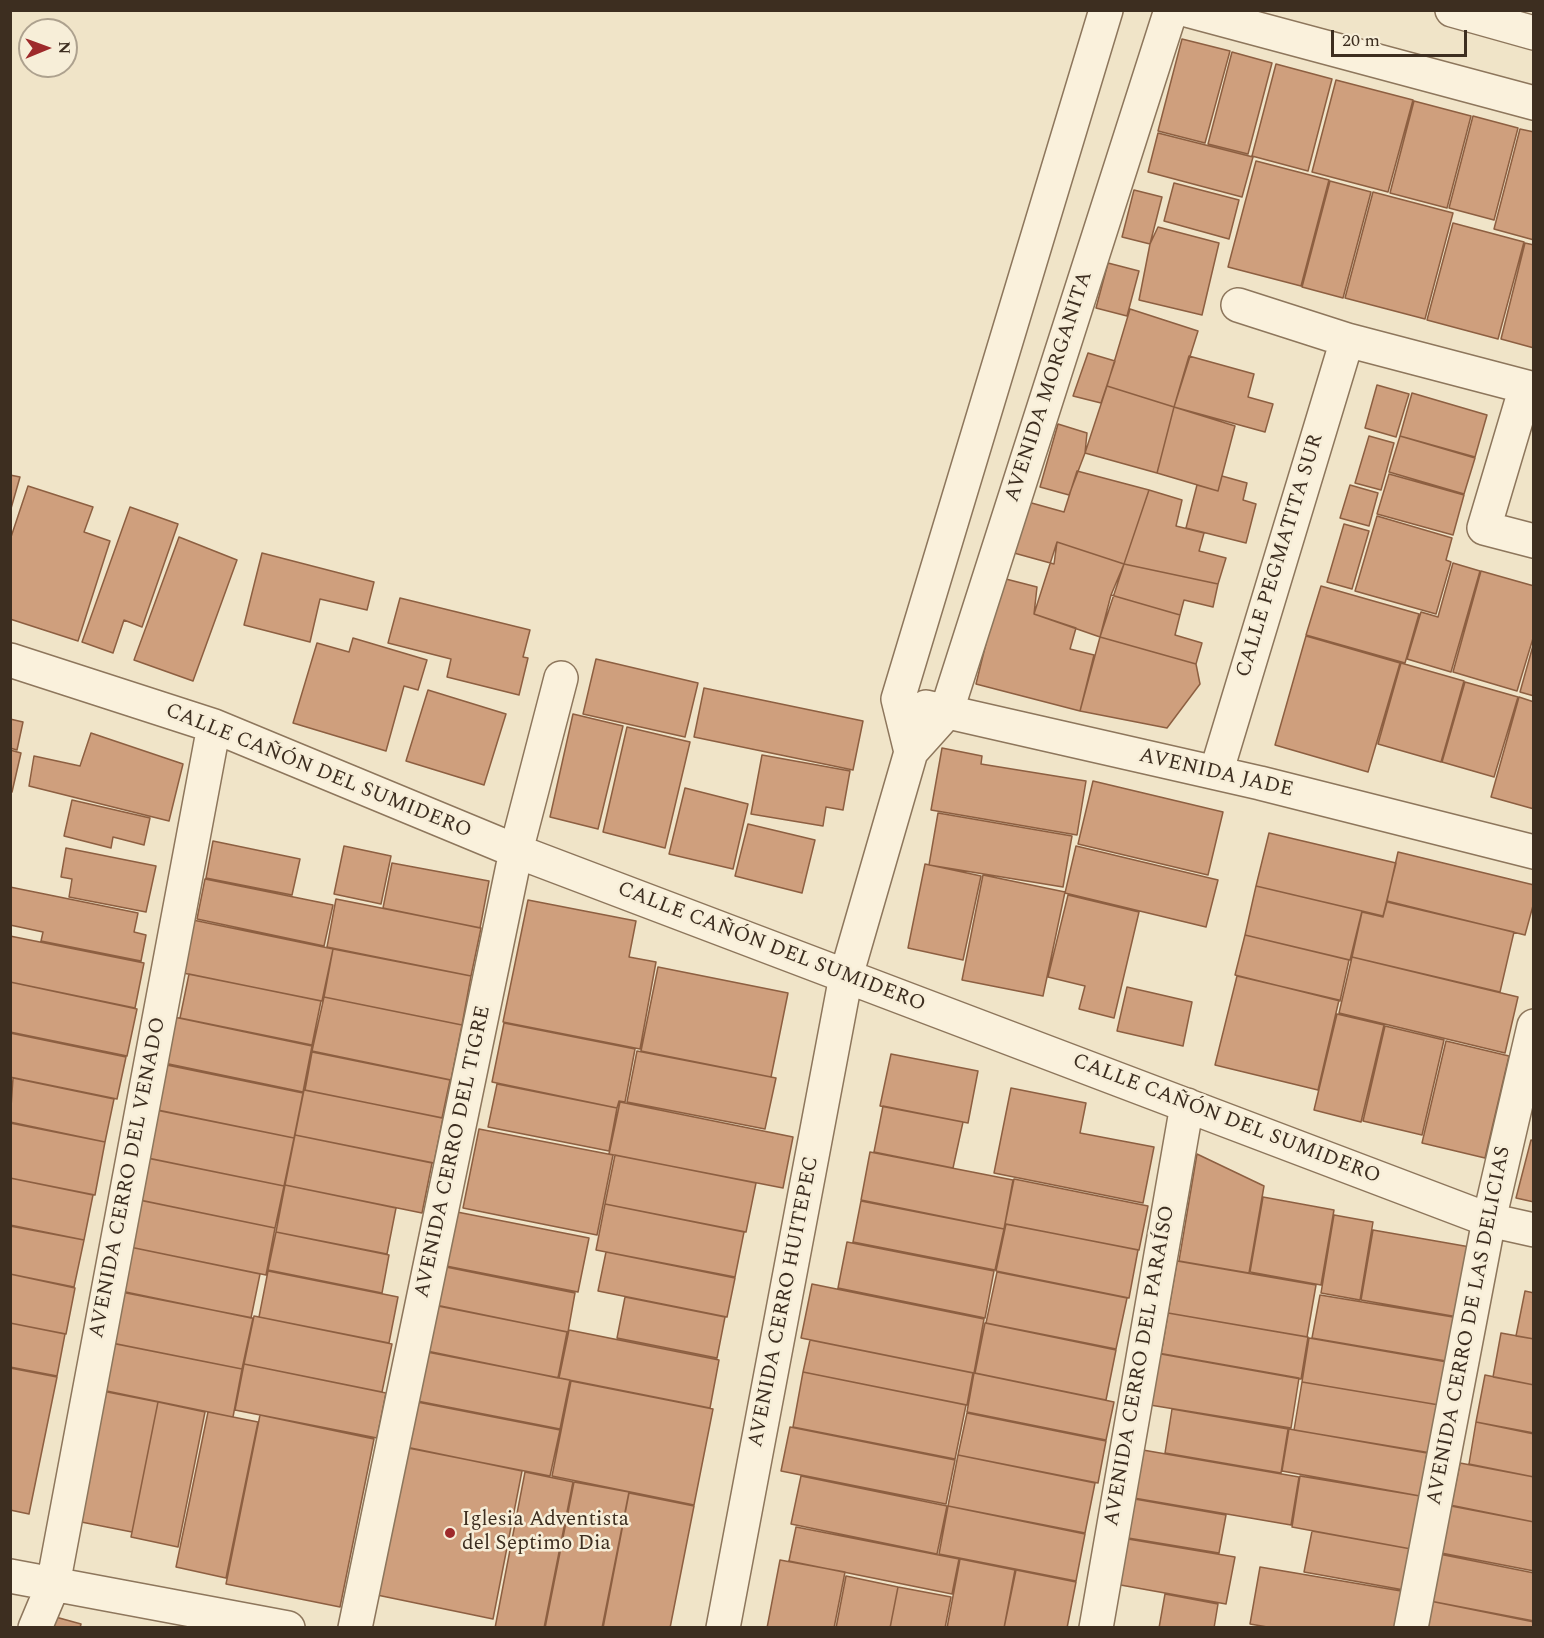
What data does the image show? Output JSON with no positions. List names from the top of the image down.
{
  "streets": {
    "street": [
      "AVENIDA MORGANITA",
      "CALLE PEGMATITA SUR",
      "CALLE CAÑÓN DEL SUMIDERO",
      "AVENIDA JADE",
      "AVENIDA CERRO DEL TIGRE",
      "AVENIDA CERRO DEL VENADO",
      "AVENIDA CERRO HUITEPEC",
      "AVENIDA CERRO DE LAS DELICIAS",
      "AVENIDA CERRO DEL PARAÍSO"
    ]
  },
  "crossings": [
    ["AVENIDA MORGANITA", "CALLE CAÑÓN DEL SUMIDERO"],
    ["AVENIDA MORGANITA", "AVENIDA JADE"],
    ["AVENIDA MORGANITA", "AVENIDA CERRO HUITEPEC"],
    ["CALLE PEGMATITA SUR", "AVENIDA JADE"],
    ["CALLE CAÑÓN DEL SUMIDERO", "AVENIDA CERRO DEL TIGRE"],
    ["CALLE CAÑÓN DEL SUMIDERO", "AVENIDA CERRO DEL VENADO"],
    ["CALLE CAÑÓN DEL SUMIDERO", "AVENIDA CERRO HUITEPEC"],
    ["CALLE CAÑÓN DEL SUMIDERO", "AVENIDA CERRO DE LAS DELICIAS"],
    ["CALLE CAÑÓN DEL SUMIDERO", "AVENIDA CERRO DEL PARAÍSO"]
  ],
  "places": ["Iglesia Adventista del Septimo Dia"],
  "scale_bar": "20 m",
  "north": "right"
}
